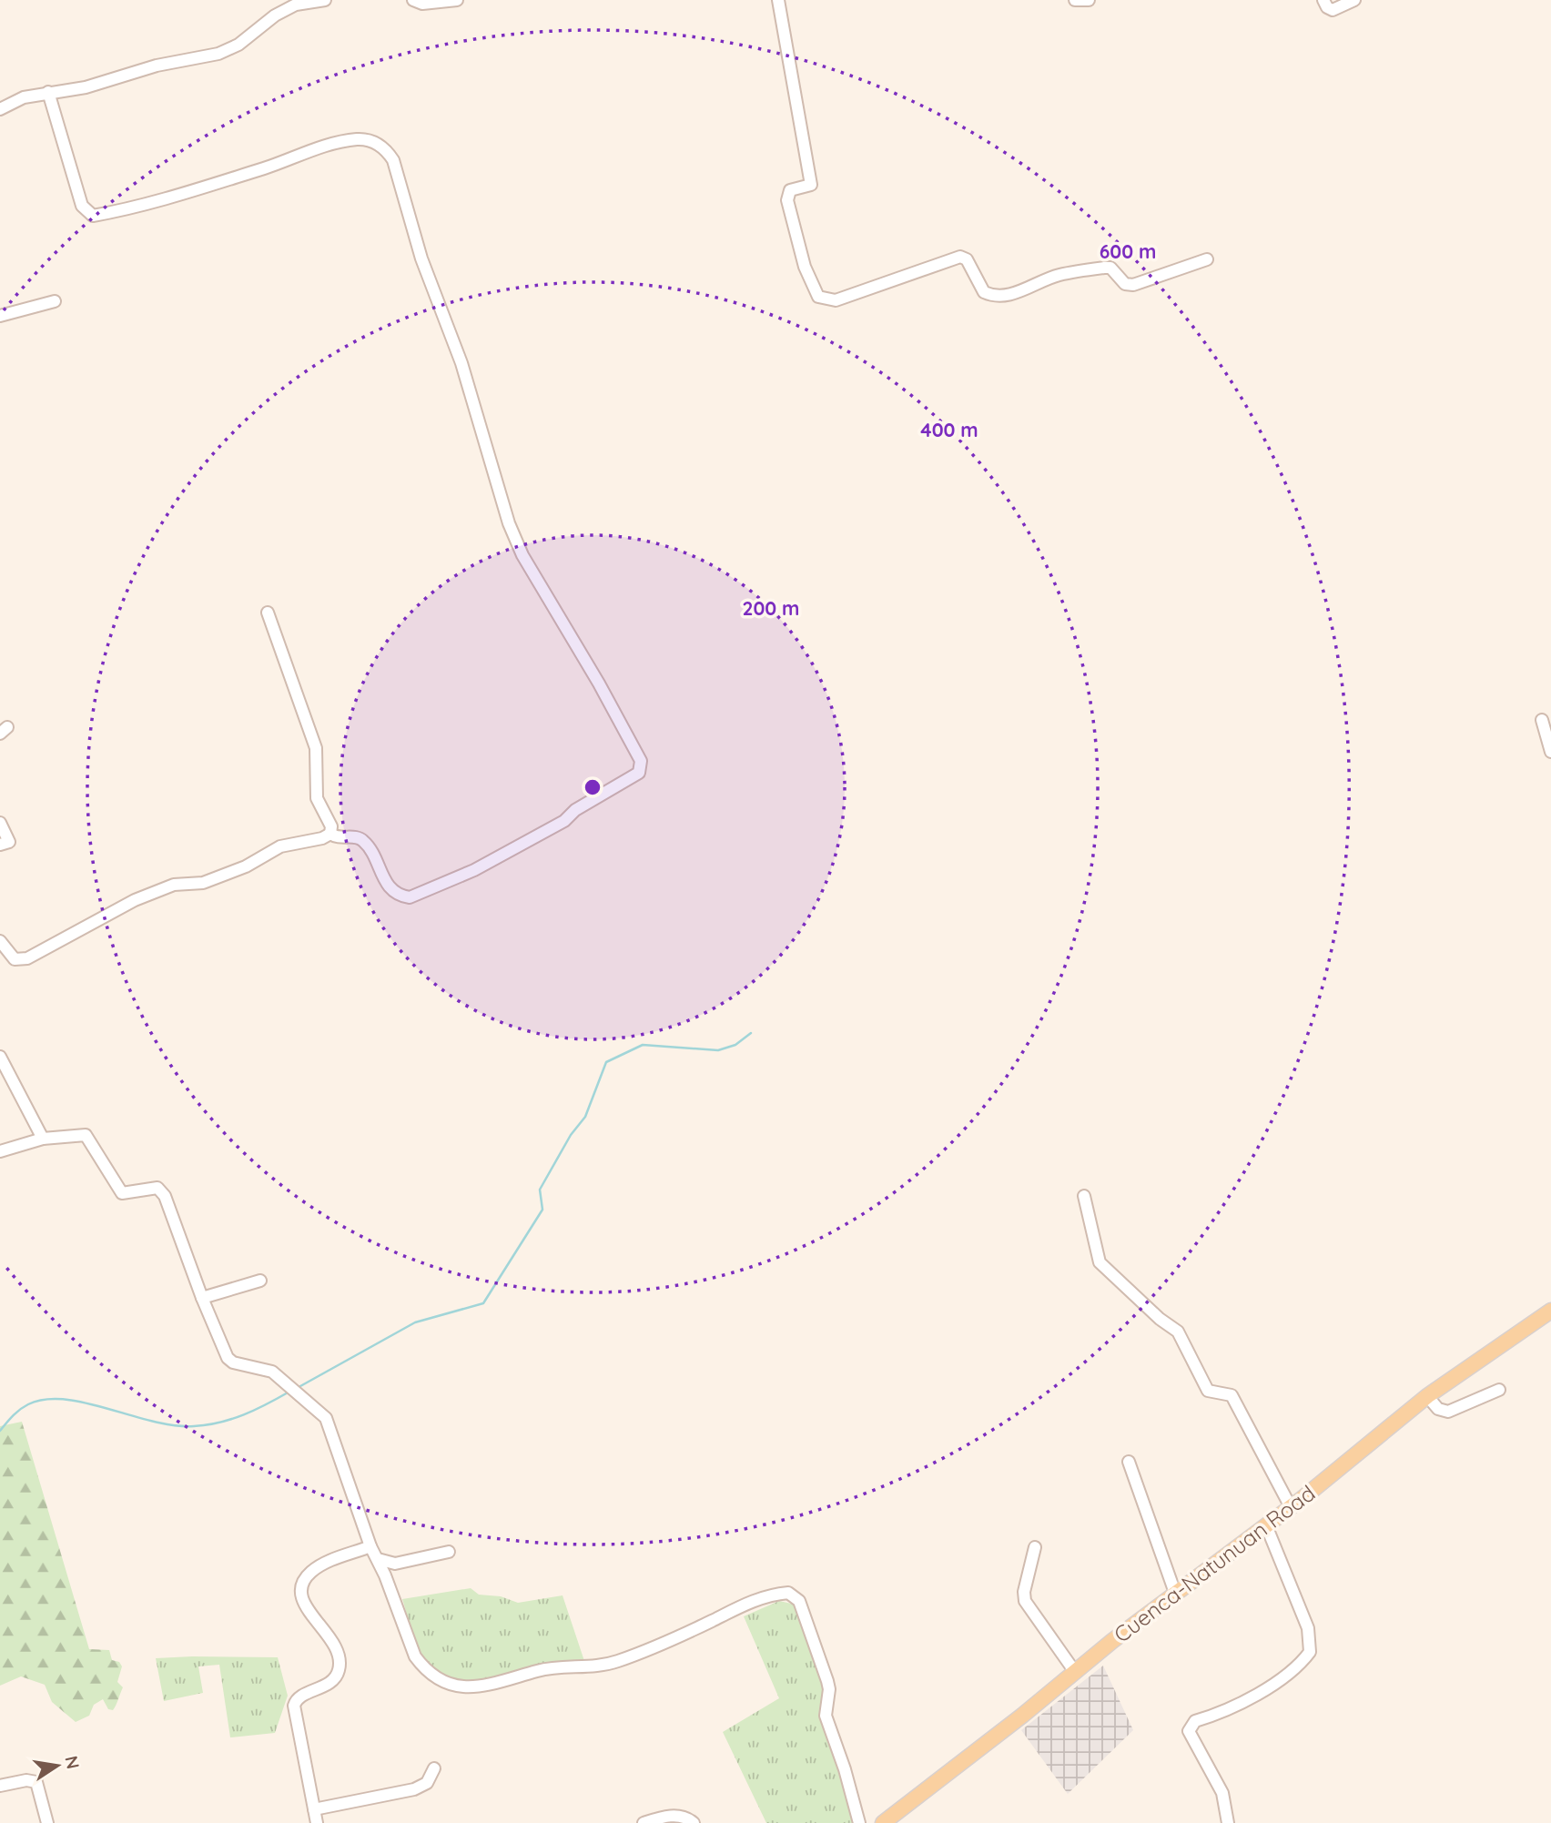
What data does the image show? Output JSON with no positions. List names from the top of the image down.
{
  "streets": {
    "main road": ["Cuenca-Natunuan Road"]
  },
  "north": "right",
  "rings": ["600 m", "400 m", "200 m"]
}
